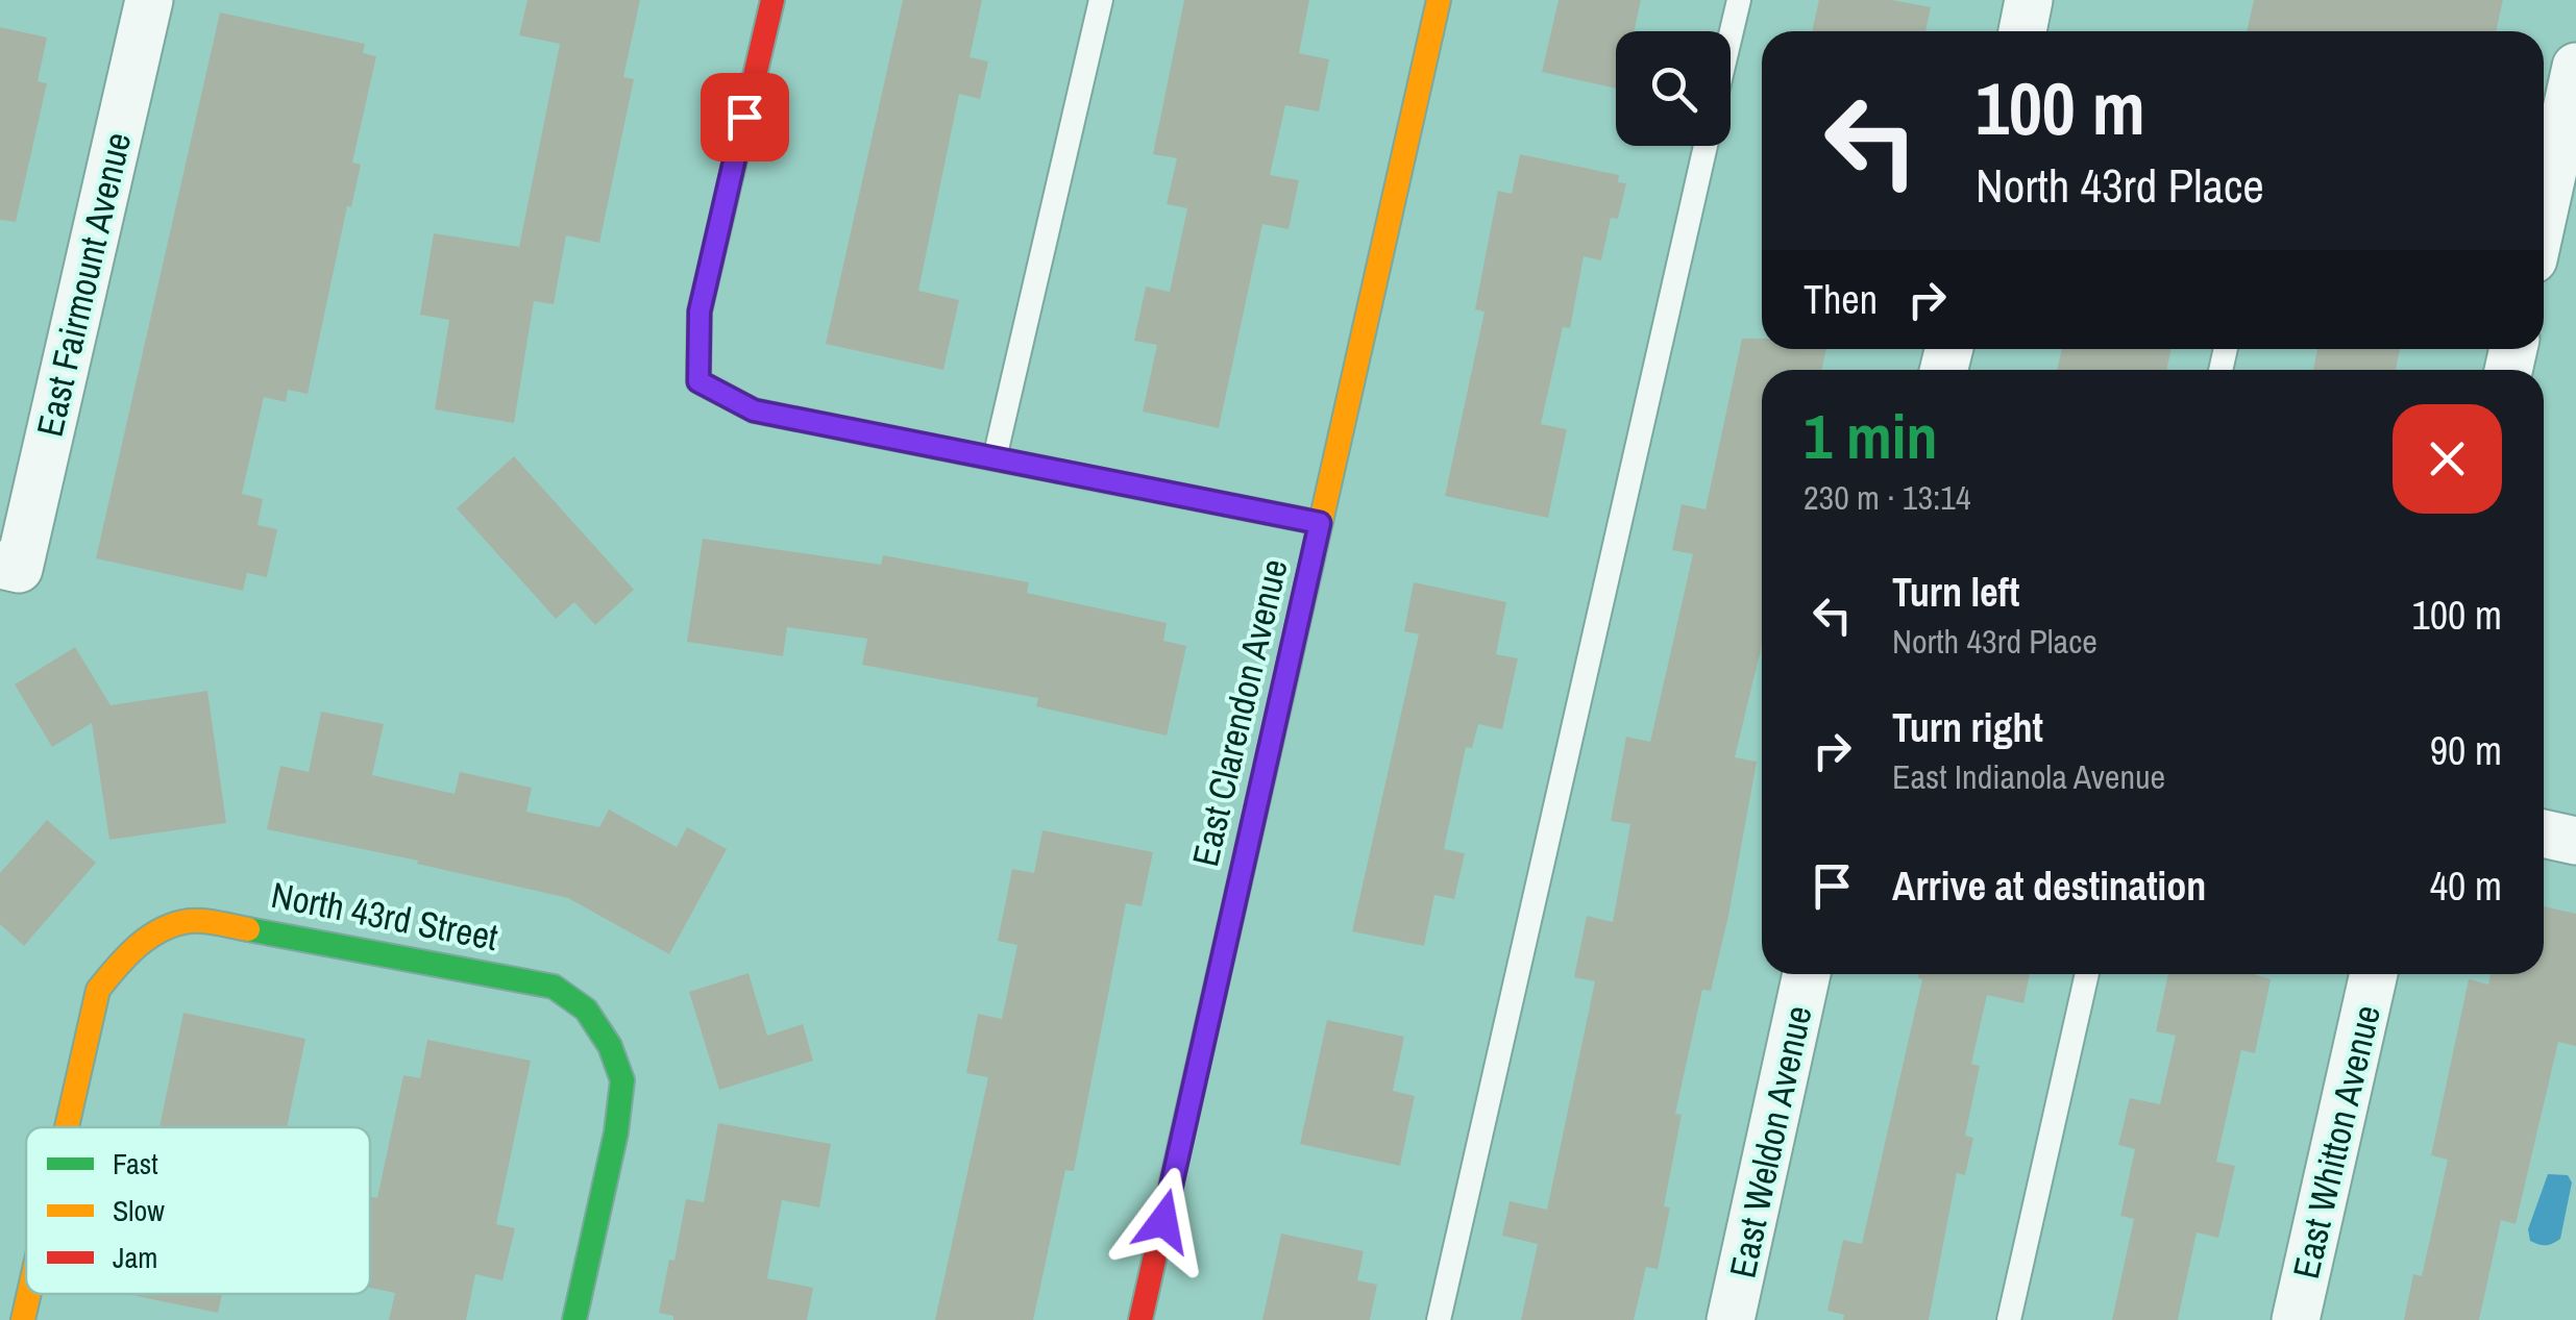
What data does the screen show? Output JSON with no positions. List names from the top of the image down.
{
  "streets": {
    "street": [
      "East Fairmount Avenue",
      "East Clarendon Avenue",
      "North 43rd Street",
      "East Weldon Avenue",
      "East Whitton Avenue"
    ]
  },
  "legend": ["Fast", "Slow", "Jam"],
  "page": {
    "turn": ["100 m", "North 43rd Place"],
    "then": "Then",
    "heading": ["1 min", "230 m · 13:14"],
    "list": [
      {
        "name": "Turn left",
        "note": "North 43rd Place",
        "value": "100 m"
      },
      {
        "name": "Turn right",
        "note": "East Indianola Avenue",
        "value": "90 m"
      },
      {
        "name": "Arrive at destination",
        "value": "40 m"
      }
    ]
  }
}
